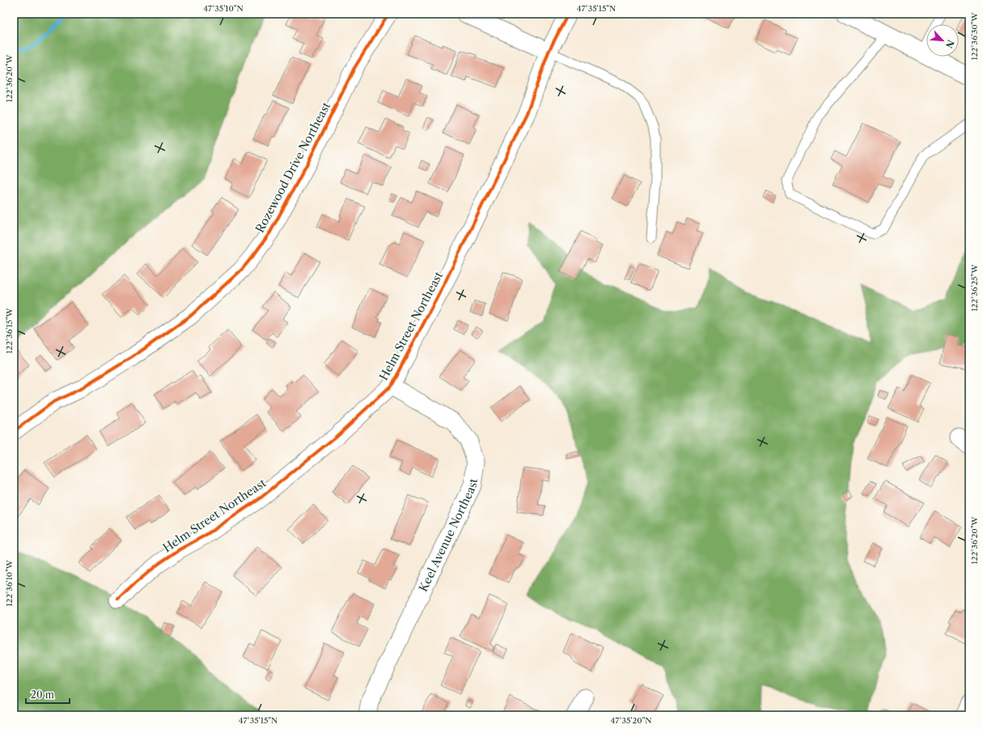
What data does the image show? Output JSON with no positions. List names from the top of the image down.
{
  "streets": {
    "street": ["Rozewood Drive Northeast", "Helm Street Northeast", "Keel Avenue Northeast"]
  },
  "crossings": [
    ["Helm Street Northeast", "Keel Avenue Northeast"]
  ],
  "scale_bar": "20 m",
  "north": "bottom right",
  "coordinates": [
    "47°35'10\"N",
    "47°35'15\"N",
    "122°36'30\"W",
    "122°36'20\"W",
    "122°36'25\"W",
    "122°36'15\"W",
    "122°36'10\"W",
    "47°35'20\"N"
  ]
}
